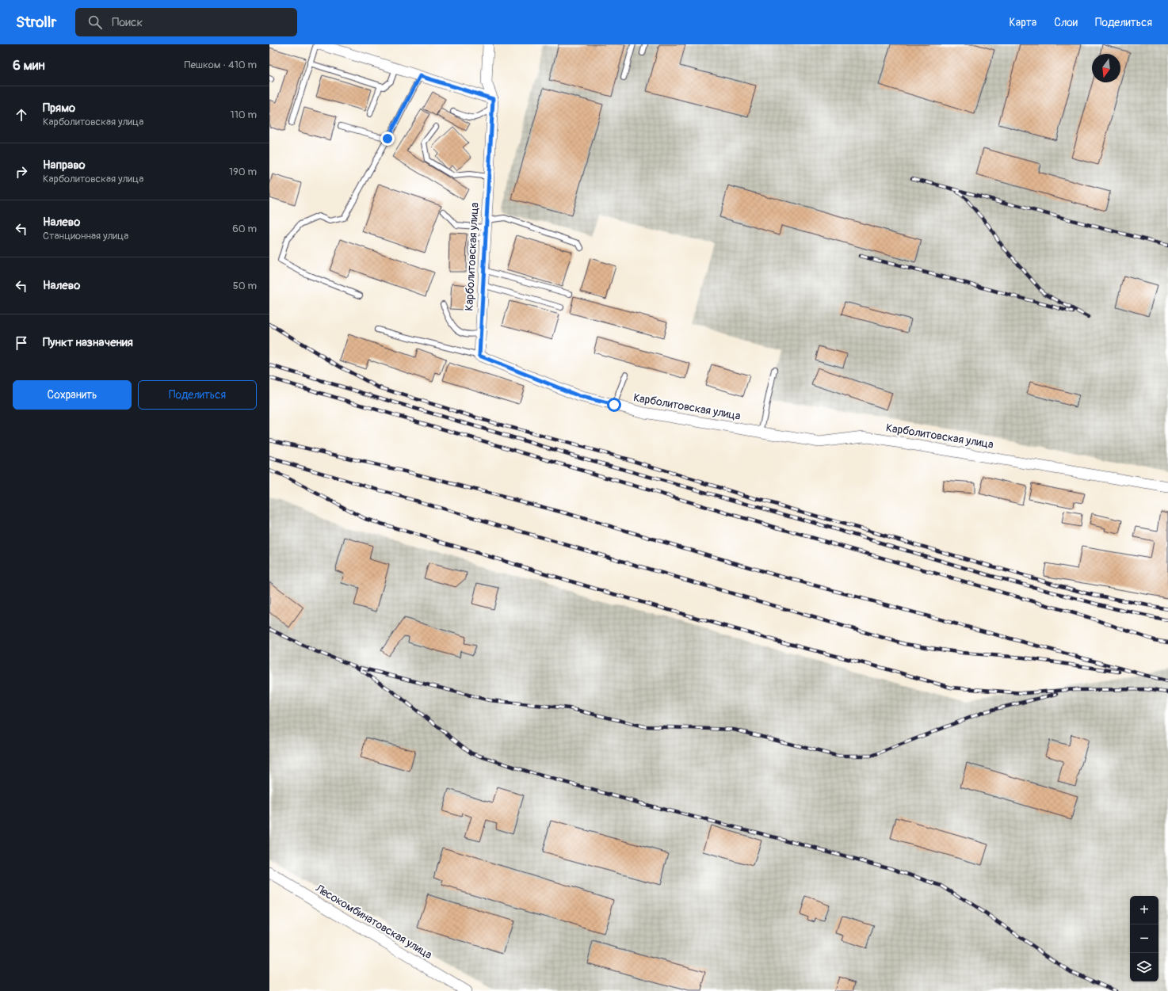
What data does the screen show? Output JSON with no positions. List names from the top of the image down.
{
  "streets": {
    "street": ["Карболитовская улица", "Лесокомбинатовская улица"]
  },
  "north": "bottom",
  "page": {
    "header": "Strollr",
    "search": "Поиск",
    "nav": ["Карта", "Слои", "Поделиться"],
    "heading": ["6 мин", "Пешком · 410 m"],
    "list": [
      ["Прямо", "Карболитовская улица", "110 m"],
      ["Направо", "Карболитовская улица", "190 m"],
      ["Налево", "Станционная улица", "60 m"],
      ["Налево", "50 m"],
      "Пункт назначения"
    ],
    "buttons": ["Сохранить", "Поделиться"],
    "map_buttons": ["+", "−"]
  }
}
